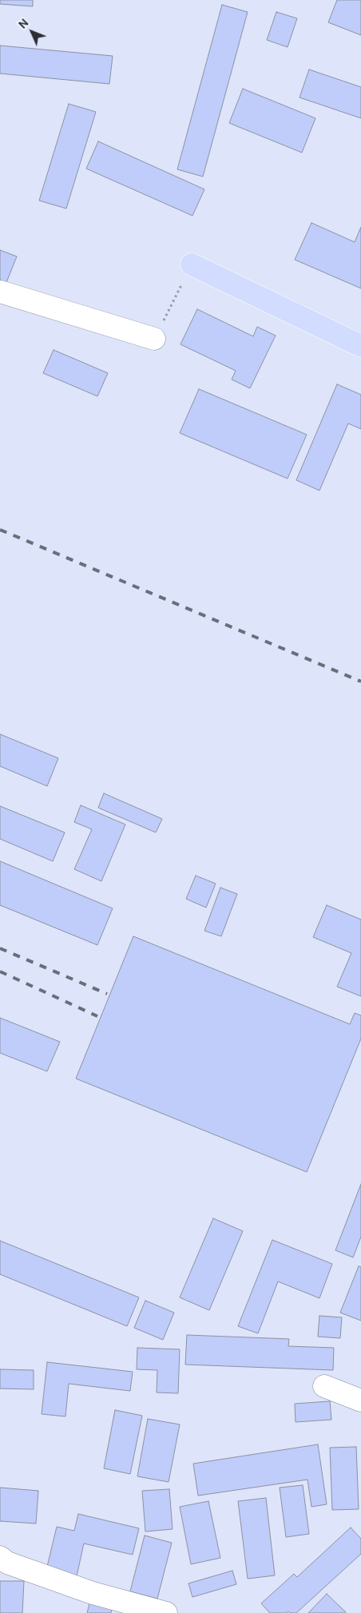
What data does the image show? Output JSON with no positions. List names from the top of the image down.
{
  "north": "top left"
}
